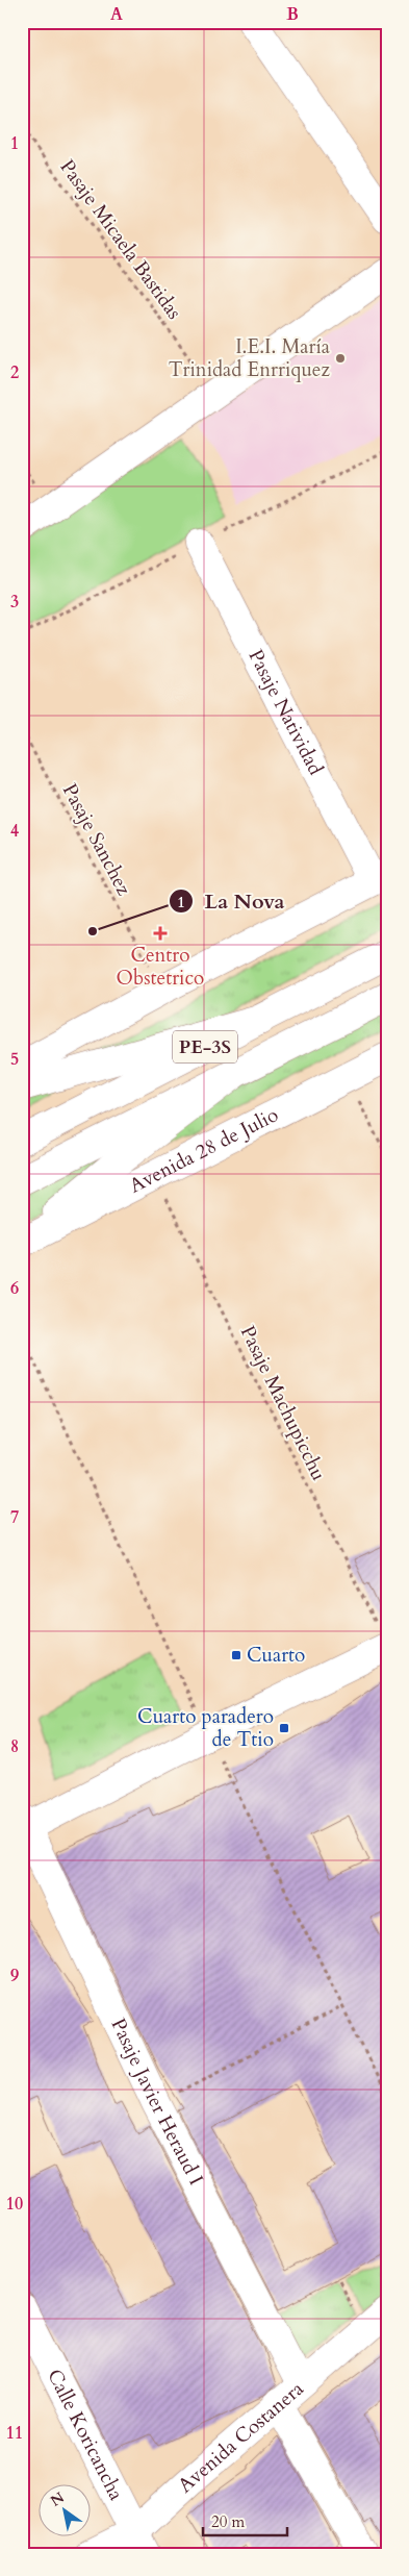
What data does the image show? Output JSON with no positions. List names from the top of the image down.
{
  "streets": {
    "main road": [
      "Pasaje Natividad",
      "PE-3S",
      "Avenida 28 de Julio",
      "Pasaje Javier Heraud I",
      "Calle Koricancha",
      "Avenida Costanera"
    ],
    "path": ["Pasaje Micaela Bastidas", "Pasaje Sanchez", "Pasaje Machupicchu"]
  },
  "crossings": [
    ["Avenida 28 de Julio", "Pasaje Machupicchu"],
    ["Pasaje Javier Heraud I", "Avenida Costanera"],
    ["Calle Koricancha", "Avenida Costanera"]
  ],
  "places": {
    "other": ["I.E.I. María Trinidad Enrriquez", "La Nova"],
    "health": ["Centro Obstetrico"],
    "transit": ["Cuarto", "Cuarto paradero de Ttio"]
  },
  "scale_bar": "20 m",
  "north": "top left",
  "grid": {
    "columns": ["A", "B"],
    "rows": [
      "1",
      "2",
      "3",
      "4",
      "5",
      "6",
      "7",
      "8",
      "9",
      "10",
      "11"
    ]
  }
}
